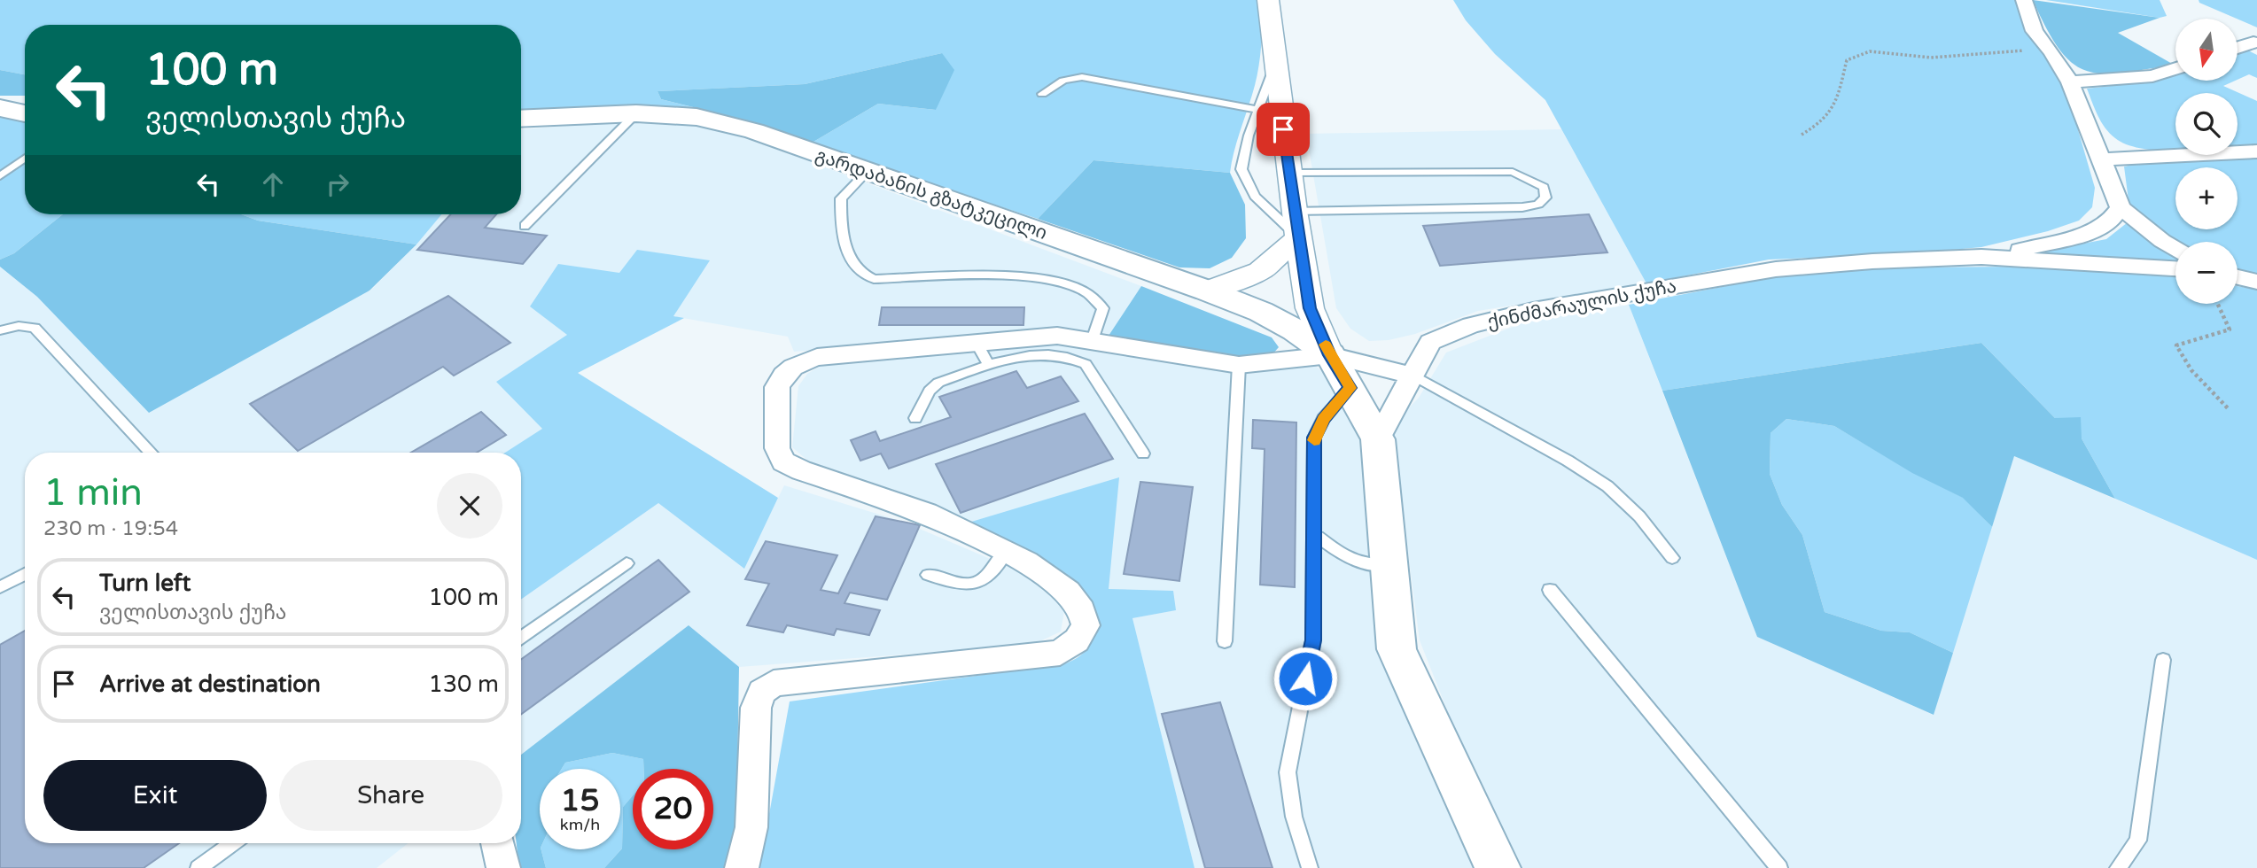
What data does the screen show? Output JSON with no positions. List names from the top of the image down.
{
  "streets": {
    "main road": ["გარდაბანის გზატკეცილი"],
    "street": ["ქინძმარაულის ქუჩა"]
  },
  "north": "bottom",
  "page": {
    "map_buttons": ["+", "−"],
    "turn": ["100 m", "ველისთავის ქუჩა"],
    "heading": ["1 min", "230 m · 19:54"],
    "list": [
      {
        "name": "Turn left",
        "note": "ველისთავის ქუჩა",
        "value": "100 m"
      },
      {
        "name": "Arrive at destination",
        "value": "130 m"
      }
    ],
    "buttons": ["Exit", "Share"],
    "speed": "15 km/h",
    "limit": "20"
  }
}
